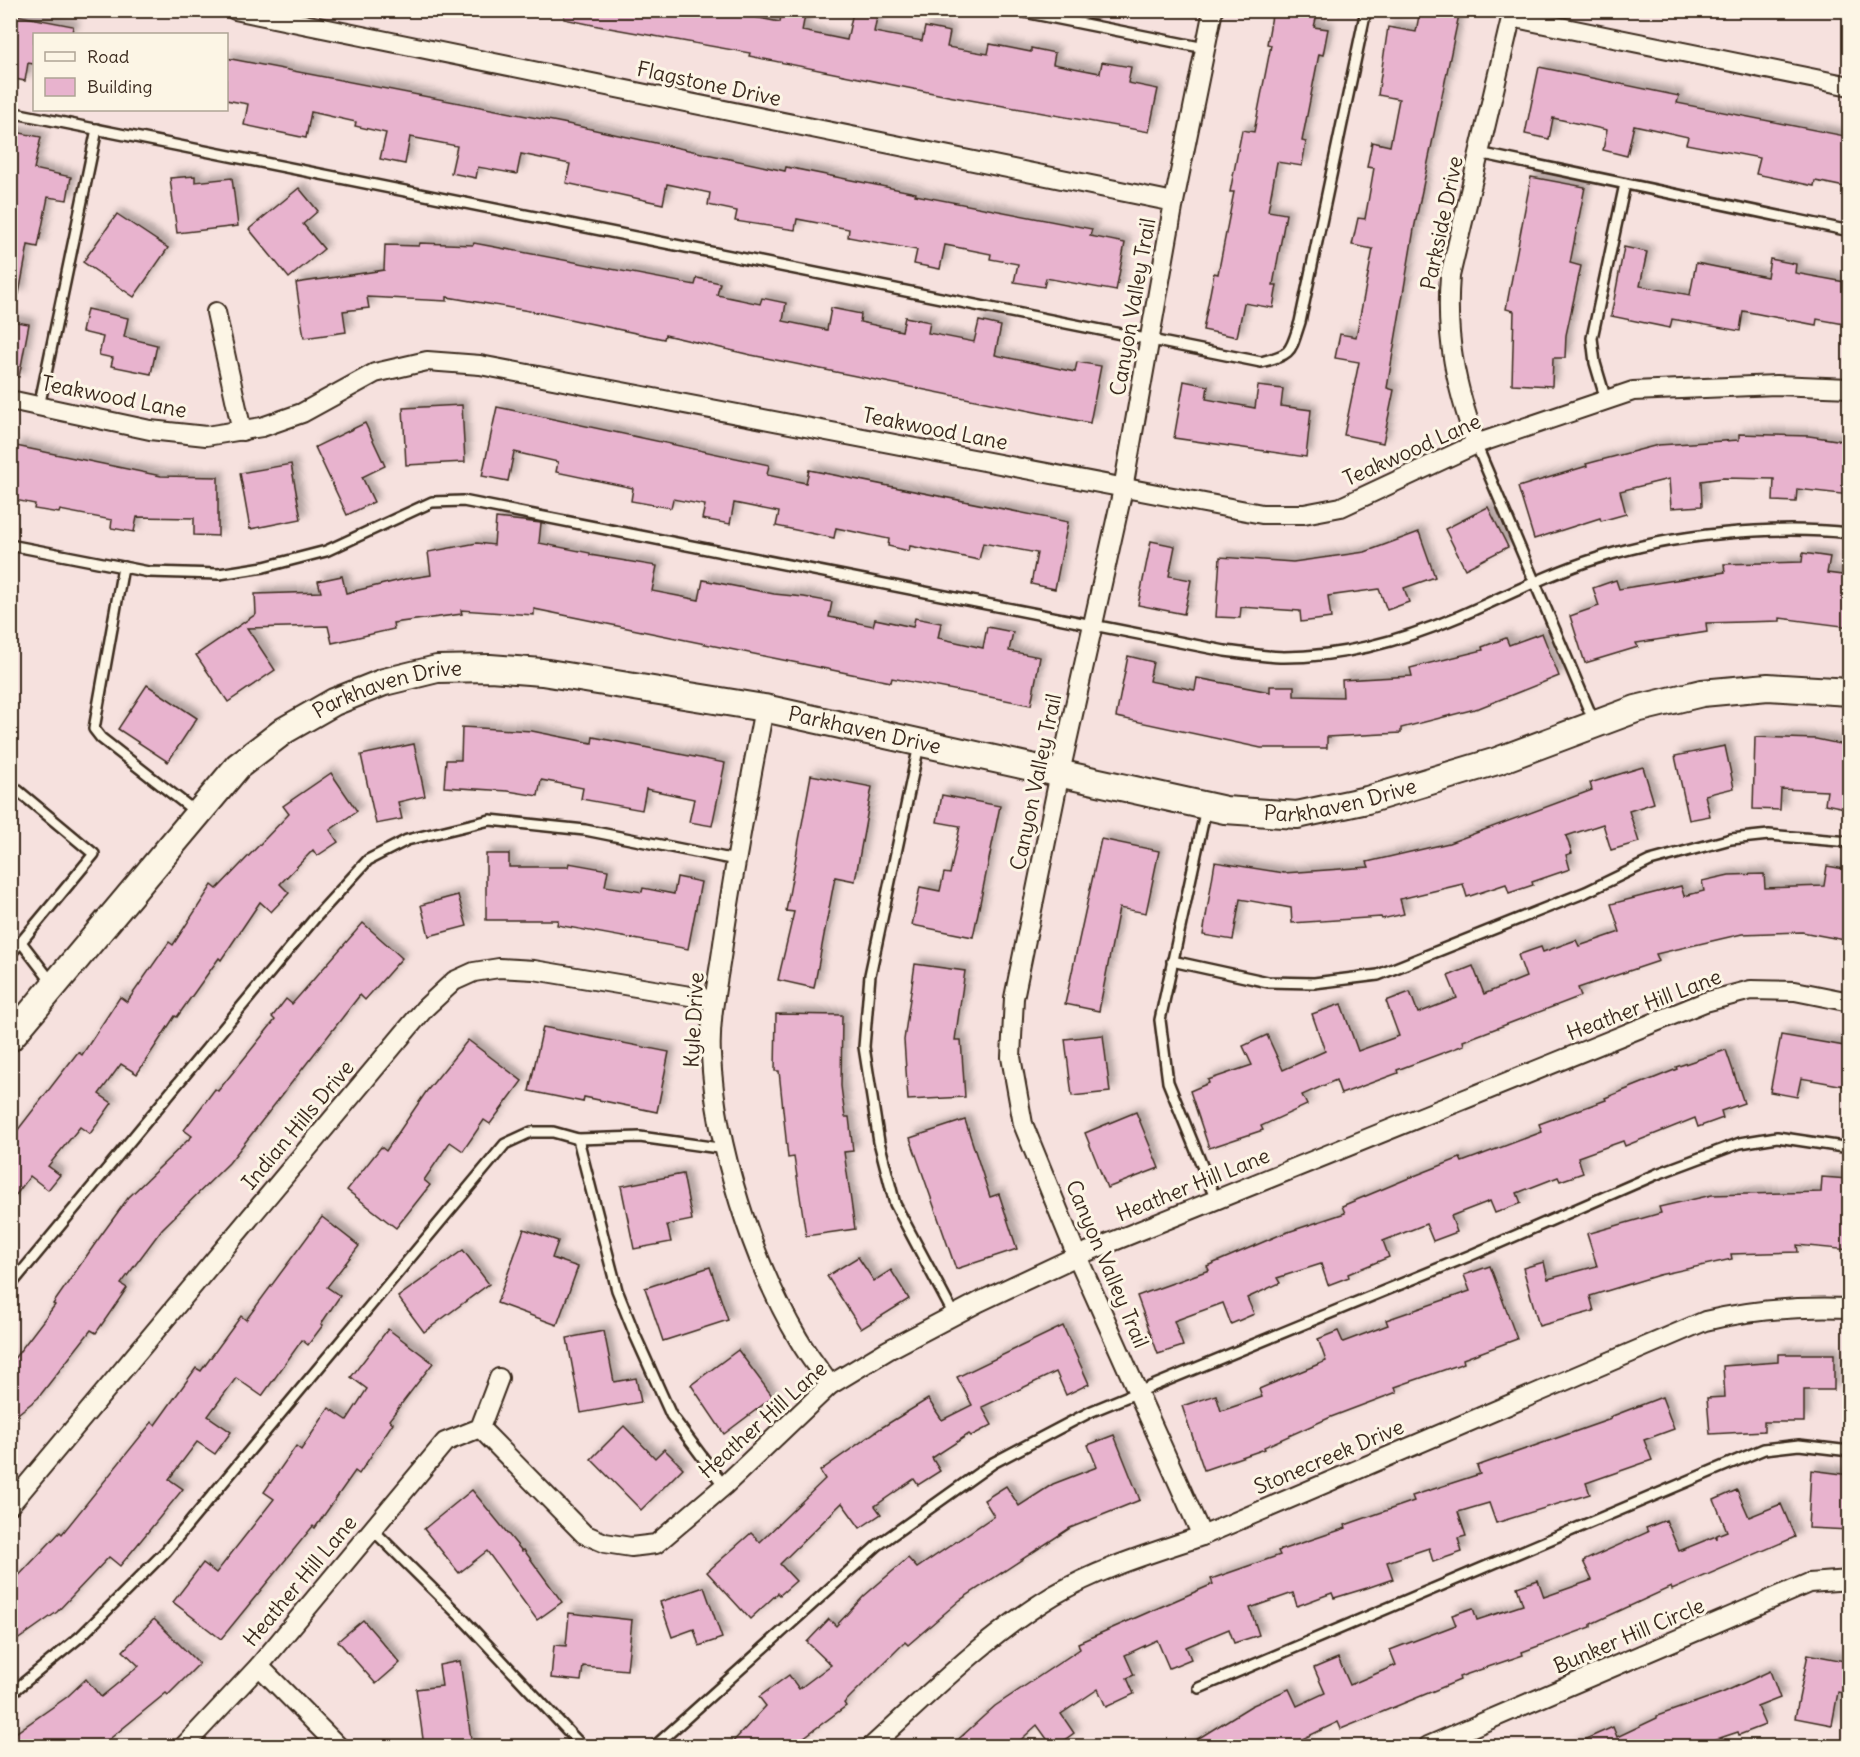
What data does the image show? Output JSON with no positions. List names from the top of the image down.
{
  "streets": {
    "street": [
      "Flagstone Drive",
      "Parkside Drive",
      "Canyon Valley Trail",
      "Teakwood Lane",
      "Parkhaven Drive",
      "Heather Hill Lane",
      "Kyle Drive",
      "Indian Hills Drive",
      "Stonecreek Drive",
      "Bunker Hill Circle"
    ]
  },
  "crossings": [
    ["Flagstone Drive", "Canyon Valley Trail"],
    ["Parkside Drive", "Teakwood Lane"],
    ["Canyon Valley Trail", "Teakwood Lane"],
    ["Canyon Valley Trail", "Parkhaven Drive"],
    ["Canyon Valley Trail", "Heather Hill Lane"],
    ["Canyon Valley Trail", "Stonecreek Drive"],
    ["Parkhaven Drive", "Kyle Drive"],
    ["Heather Hill Lane", "Kyle Drive"],
    ["Kyle Drive", "Indian Hills Drive"]
  ],
  "legend": ["Road", "Building"]
}
